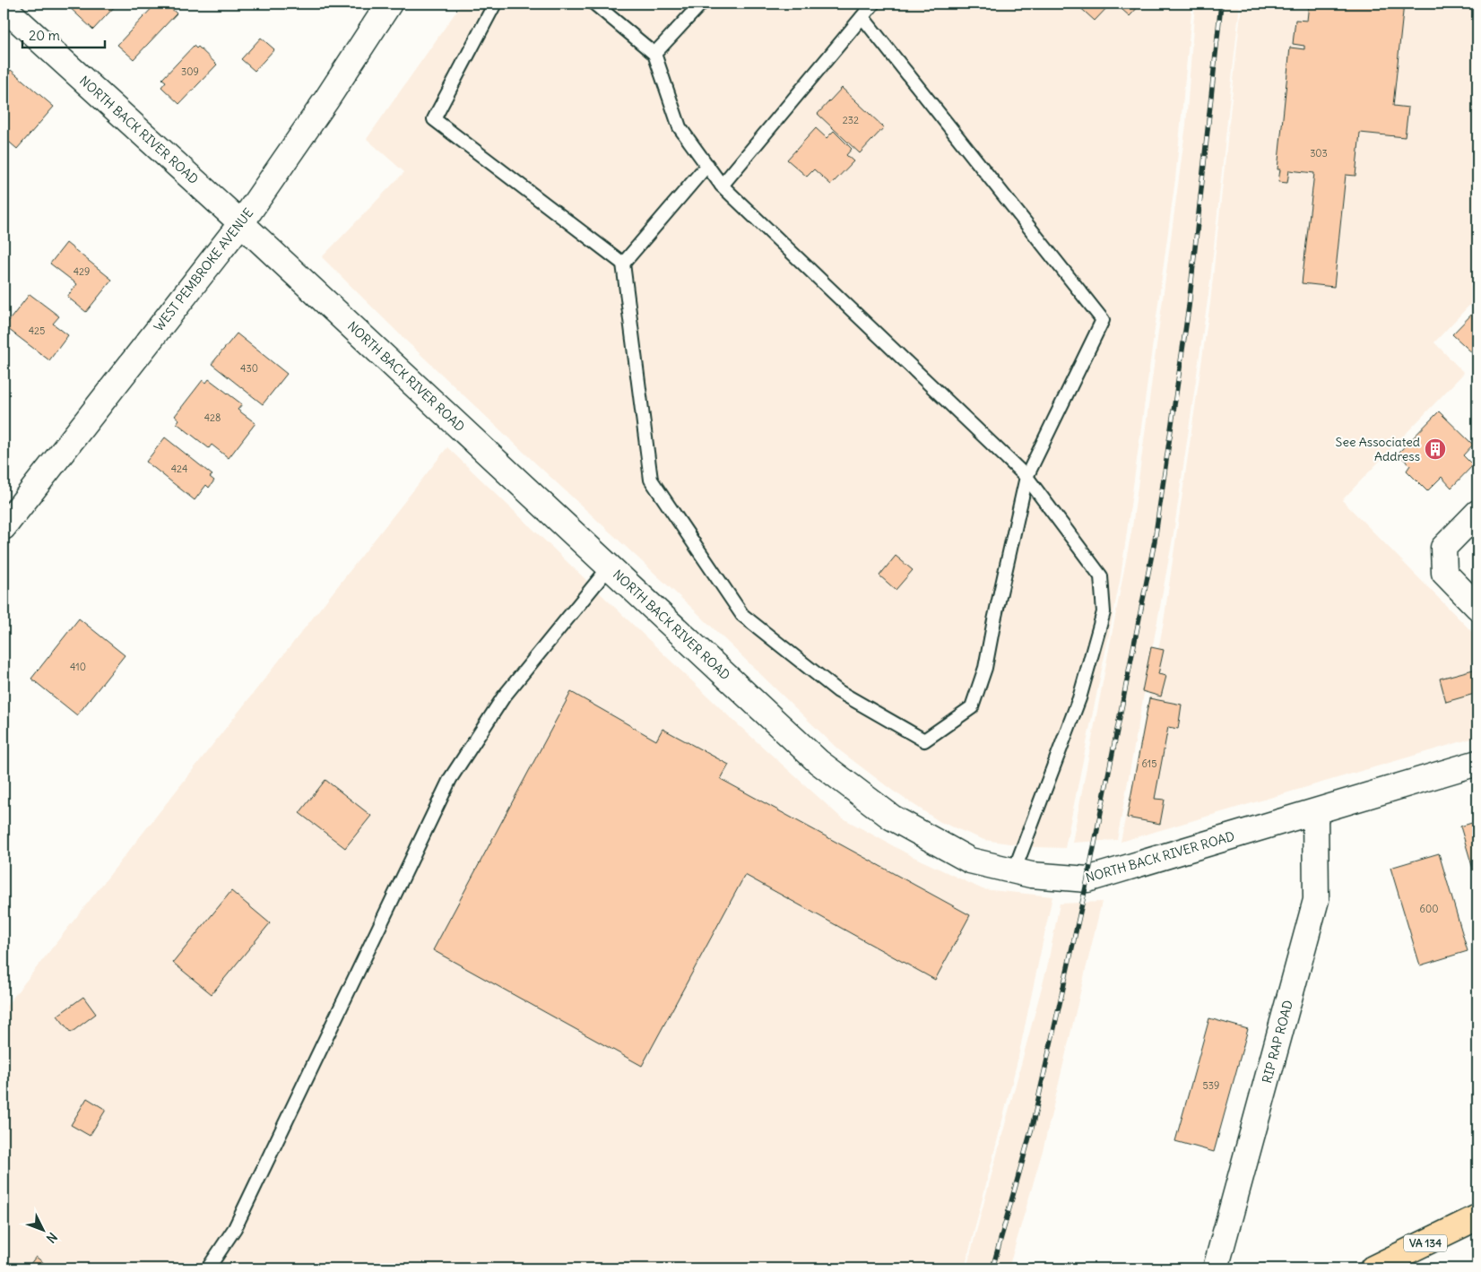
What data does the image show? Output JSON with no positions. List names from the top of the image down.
{
  "streets": {
    "main road": ["VA 134"],
    "street": ["NORTH BACK RIVER ROAD", "WEST PEMBROKE AVENUE", "RIP RAP ROAD"]
  },
  "crossings": [
    ["NORTH BACK RIVER ROAD", "WEST PEMBROKE AVENUE"],
    ["NORTH BACK RIVER ROAD", "RIP RAP ROAD"]
  ],
  "places": {
    "building": ["See Associated Address"]
  },
  "house_numbers": [
    "309",
    "232",
    "303",
    "429",
    "425",
    "430",
    "428",
    "424",
    "410",
    "615",
    "600",
    "539"
  ],
  "scale_bar": "20 m",
  "north": "bottom right"
}
